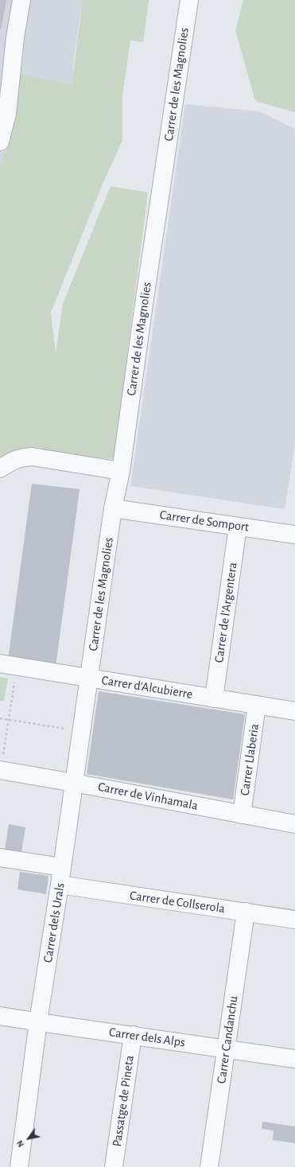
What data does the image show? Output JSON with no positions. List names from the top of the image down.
{
  "streets": {
    "street": [
      "Carrer de les Magnolies",
      "Carrer de Somport",
      "Carrer de l'Argentera",
      "Carrer d'Alcubierre",
      "Carrer Llaberia",
      "Carrer de Vinhamala",
      "Carrer de Collserola",
      "Carrer dels Urals",
      "Carrer dels Alps",
      "Carrer Candanchu",
      "Passatge de Pineta"
    ]
  },
  "crossings": [
    ["Carrer de les Magnolies", "Carrer de Somport"],
    ["Carrer de les Magnolies", "Carrer d'Alcubierre"],
    ["Carrer de les Magnolies", "Carrer dels Urals"],
    ["Carrer de Somport", "Carrer de l'Argentera"],
    ["Carrer de l'Argentera", "Carrer d'Alcubierre"],
    ["Carrer d'Alcubierre", "Carrer Llaberia"],
    ["Carrer d'Alcubierre", "Carrer dels Urals"],
    ["Carrer Llaberia", "Carrer de Vinhamala"],
    ["Carrer de Vinhamala", "Carrer dels Urals"],
    ["Carrer de Collserola", "Carrer dels Urals"],
    ["Carrer de Collserola", "Carrer Candanchu"],
    ["Carrer dels Urals", "Carrer dels Alps"],
    ["Carrer dels Alps", "Carrer Candanchu"],
    ["Carrer dels Alps", "Passatge de Pineta"]
  ],
  "north": "bottom left"
}
